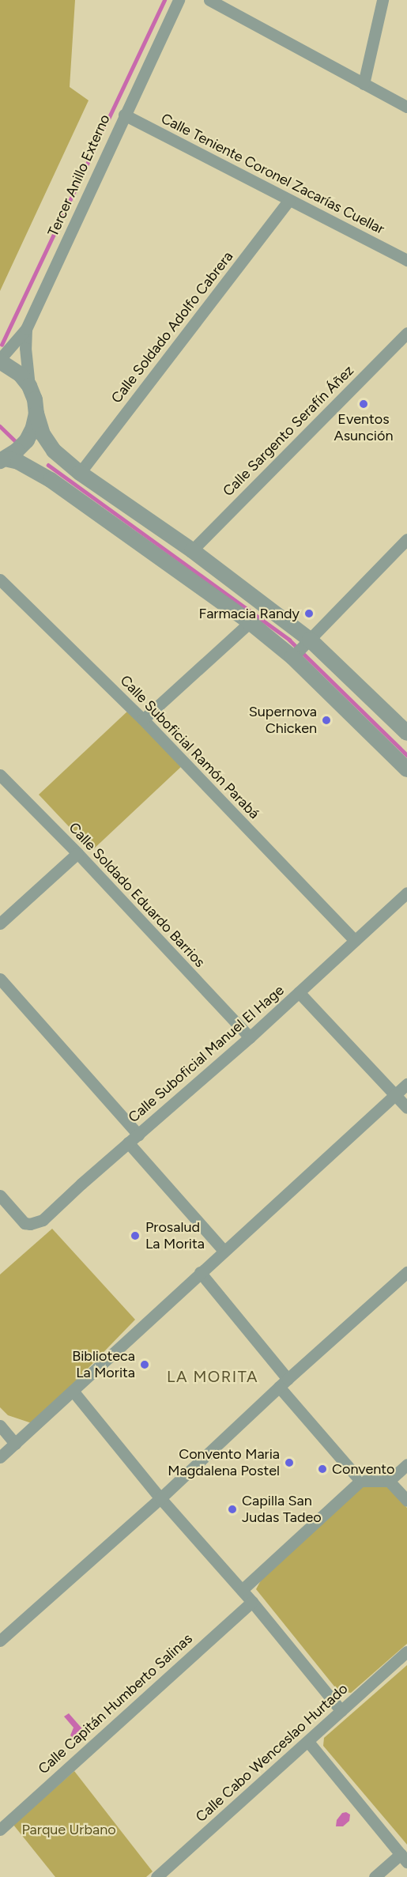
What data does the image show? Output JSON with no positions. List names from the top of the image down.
{
  "streets": {
    "street": [
      "Calle Teniente Coronel Zacarías Cuellar",
      "Tercer Anillo Externo",
      "Calle Soldado Adolfo Cabrera",
      "Calle Sargento Serafín Áñez",
      "Calle Suboficial Ramón Parabá",
      "Calle Soldado Eduardo Barrios",
      "Calle Suboficial Manuel El Hage",
      "Calle Capitán Humberto Salinas",
      "Calle Cabo Wenceslao Hurtado"
    ]
  },
  "crossings": [
    ["Calle Teniente Coronel Zacarías Cuellar", "Tercer Anillo Externo"],
    ["Calle Teniente Coronel Zacarías Cuellar", "Calle Soldado Adolfo Cabrera"],
    ["Calle Suboficial Ramón Parabá", "Calle Suboficial Manuel El Hage"],
    ["Calle Soldado Eduardo Barrios", "Calle Suboficial Manuel El Hage"]
  ],
  "districts": ["LA MORITA"],
  "parks": ["Parque Urbano"],
  "places": [
    "Eventos Asunción",
    "Farmacia Randy",
    "Supernova Chicken",
    "Prosalud La Morita",
    "Biblioteca La Morita",
    "Convento Maria Magdalena Postel",
    "Convento",
    "Capilla San Judas Tadeo"
  ]
}
